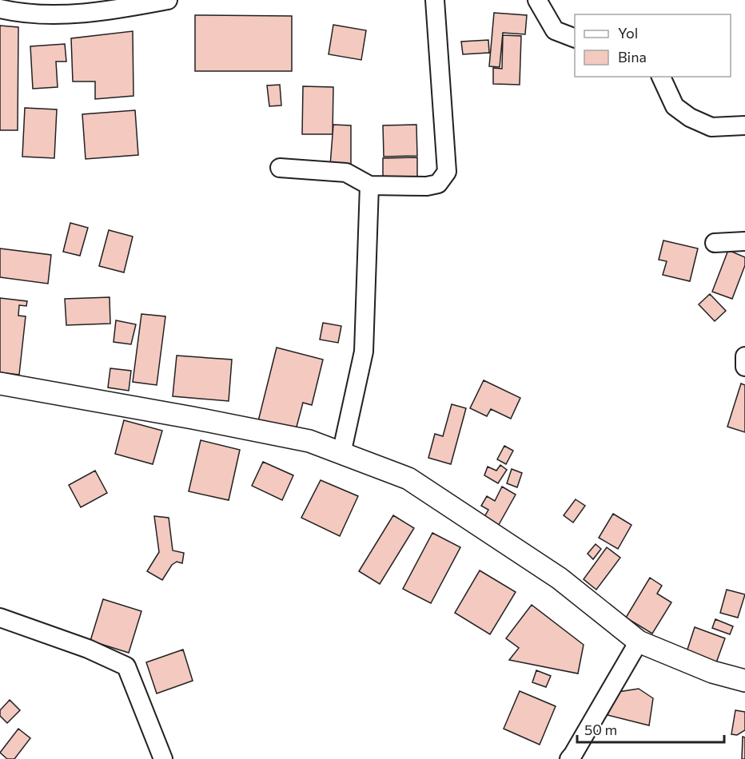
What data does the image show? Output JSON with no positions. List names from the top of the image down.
{
  "legend": ["Yol", "Bina"],
  "scale_bar": "50 m"
}
